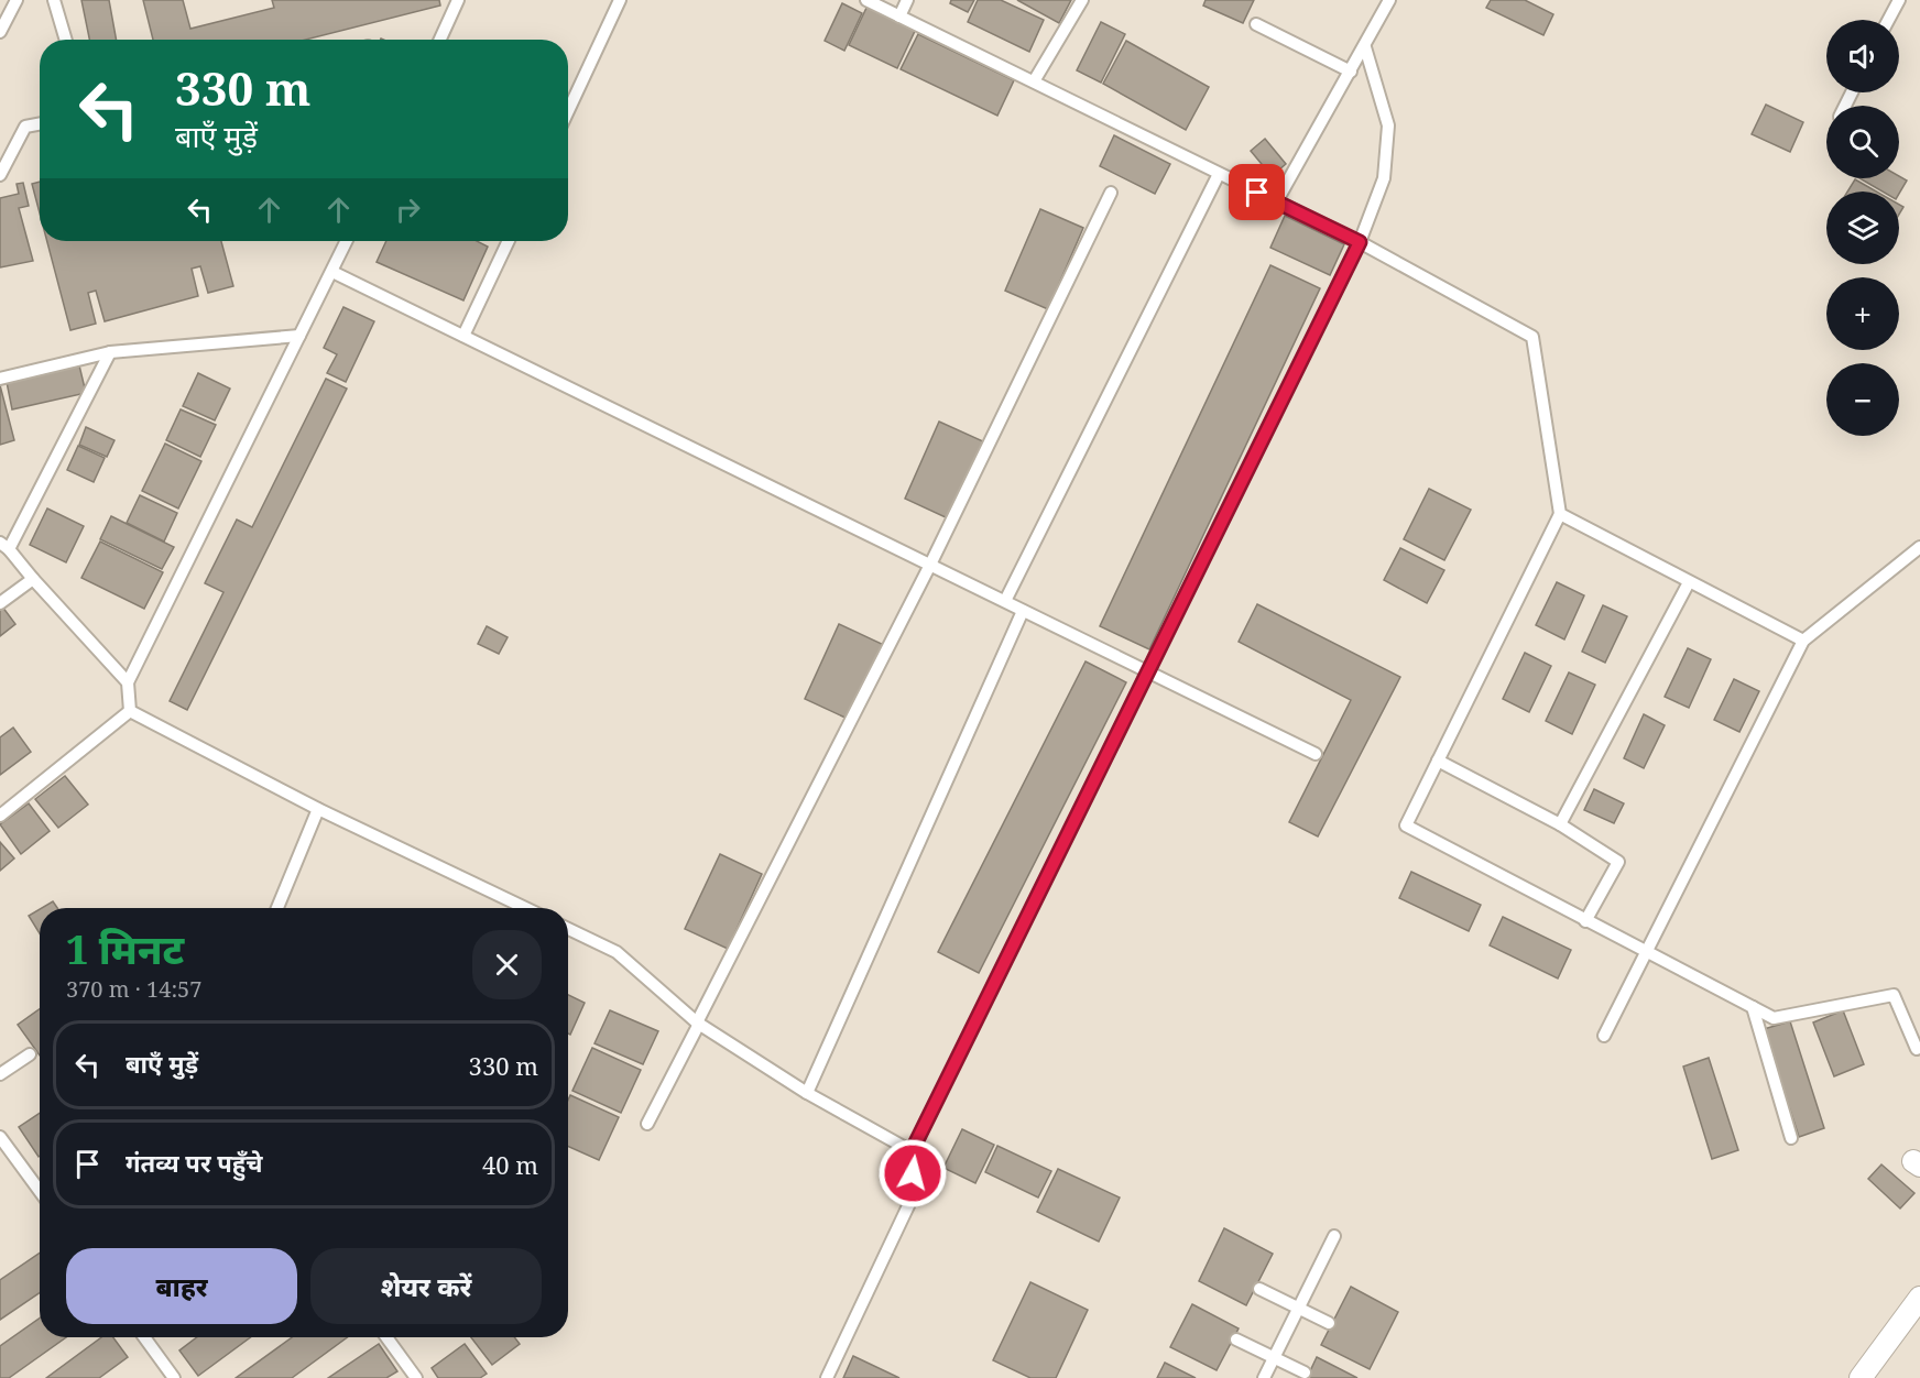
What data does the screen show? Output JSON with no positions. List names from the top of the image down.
{
  "page": {
    "map_buttons": ["+", "−"],
    "turn": ["330 m", "बाएँ मुड़ें"],
    "heading": ["1 मिनट", "370 m · 14:57"],
    "list": [
      {
        "name": "बाएँ मुड़ें",
        "value": "330 m"
      },
      {
        "name": "गंतव्य पर पहुँचे",
        "value": "40 m"
      }
    ],
    "buttons": ["बाहर", "शेयर करें"]
  }
}
